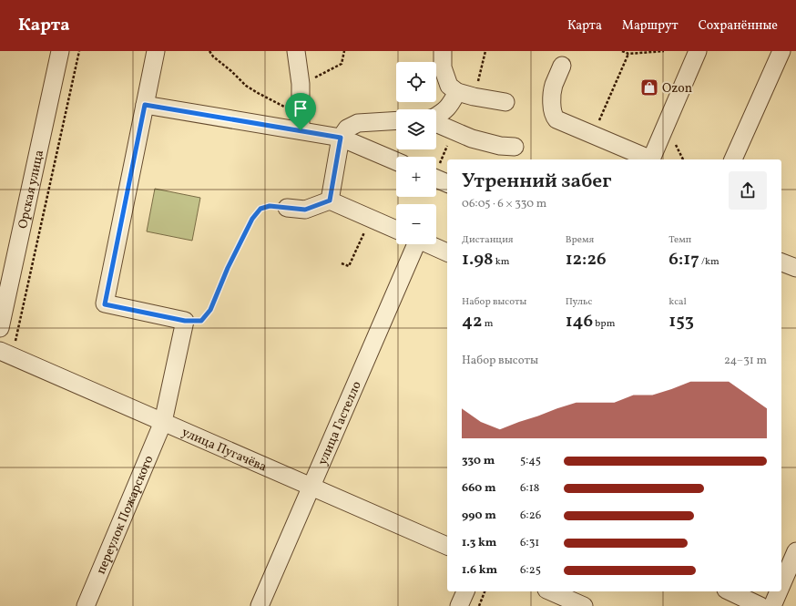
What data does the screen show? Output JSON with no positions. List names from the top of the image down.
{
  "streets": {
    "street": [
      "Орская улица",
      "улица Гастелло",
      "улица Пугачёва",
      "переулок Пожарского"
    ]
  },
  "crossings": [
    ["улица Гастелло", "улица Пугачёва"],
    ["улица Пугачёва", "переулок Пожарского"]
  ],
  "places": {
    "shop": ["Ozon"]
  },
  "page": {
    "header": "Карта",
    "nav": ["Карта", "Маршрут", "Сохранённые"],
    "map_buttons": ["+", "−"],
    "heading": ["Утренний забег", "06:05 · 6 × 330 m"],
    "stats": [
      ["Дистанция", "1.98 km"],
      ["Время", "12:26"],
      ["Темп", "6:17 /km"],
      ["Набор высоты", "42 m"],
      ["Пульс", "146 bpm"],
      ["kcal", "153"]
    ],
    "chart": ["Набор высоты", "24–31 m"],
    "list": [
      {
        "name": "330 m",
        "note": "5:45"
      },
      {
        "name": "660 m",
        "note": "6:18"
      },
      {
        "name": "990 m",
        "note": "6:26"
      },
      {
        "name": "1.3 km",
        "note": "6:31"
      },
      {
        "name": "1.6 km",
        "note": "6:25"
      }
    ]
  }
}
